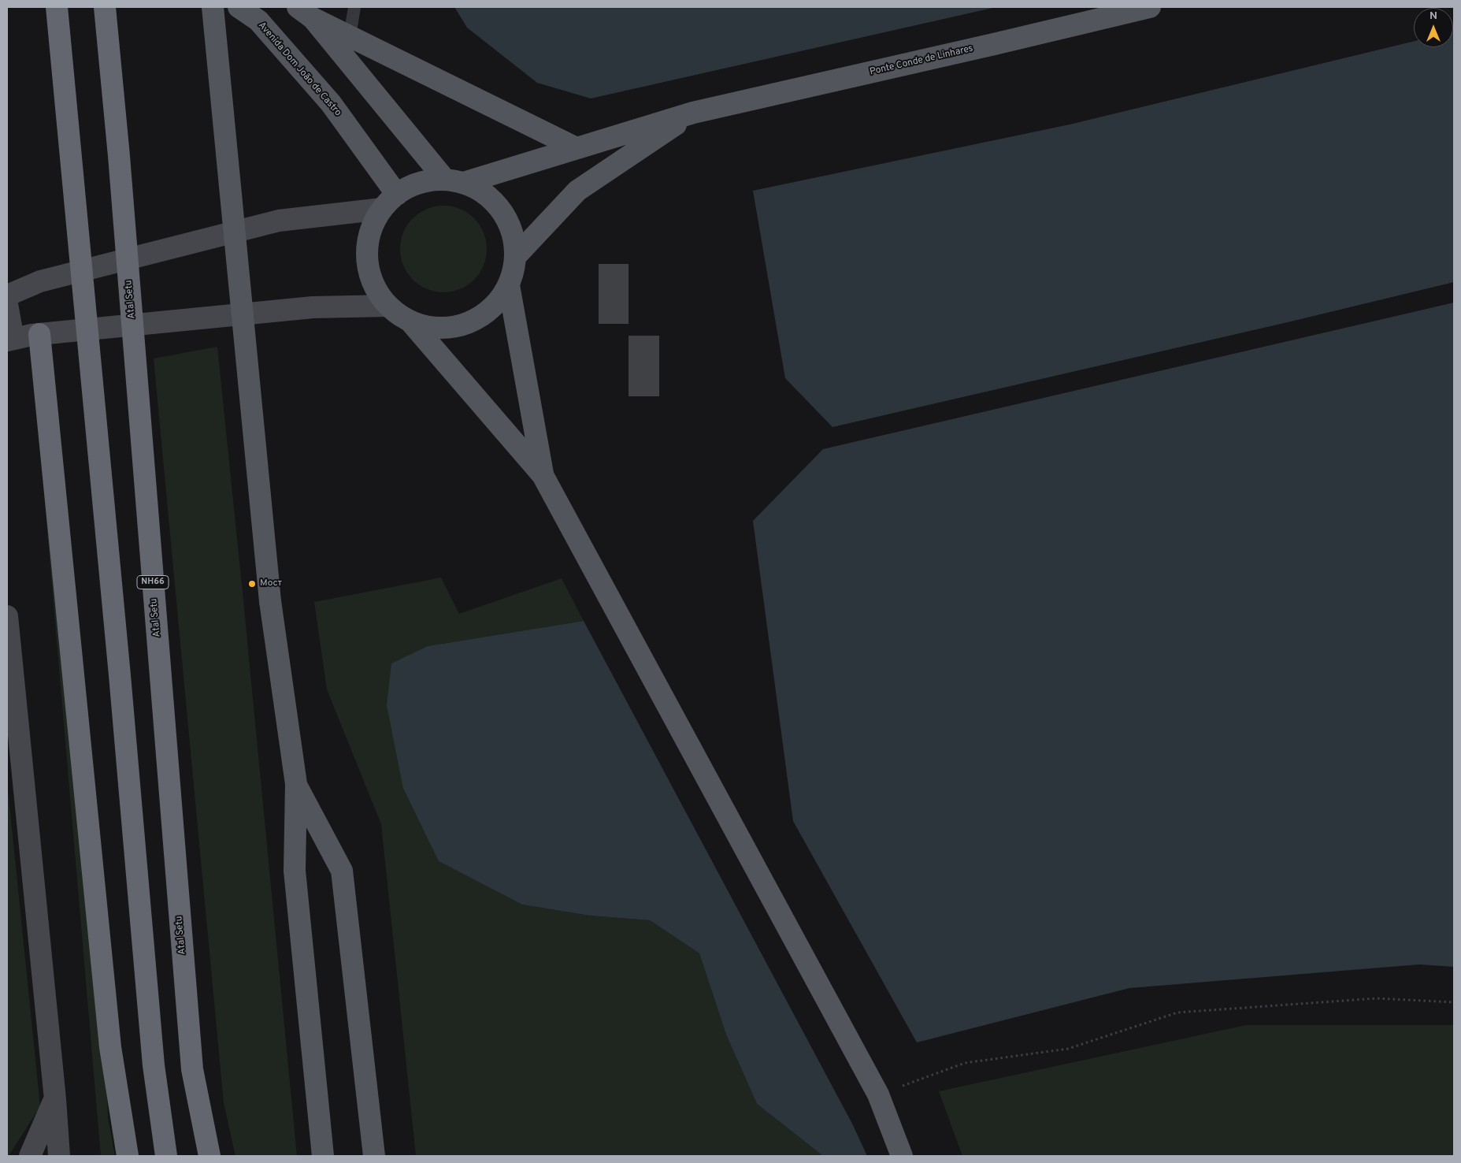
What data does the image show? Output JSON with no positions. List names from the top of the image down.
{
  "streets": {
    "highway": ["Atal Setu", "NH66"],
    "main road": ["Ponte Conde de Linhares", "Avenida Dom João de Castro"]
  },
  "crossings": [
    ["Ponte Conde de Linhares", "Avenida Dom João de Castro"]
  ],
  "places": ["Мост"],
  "north": "top"
}
